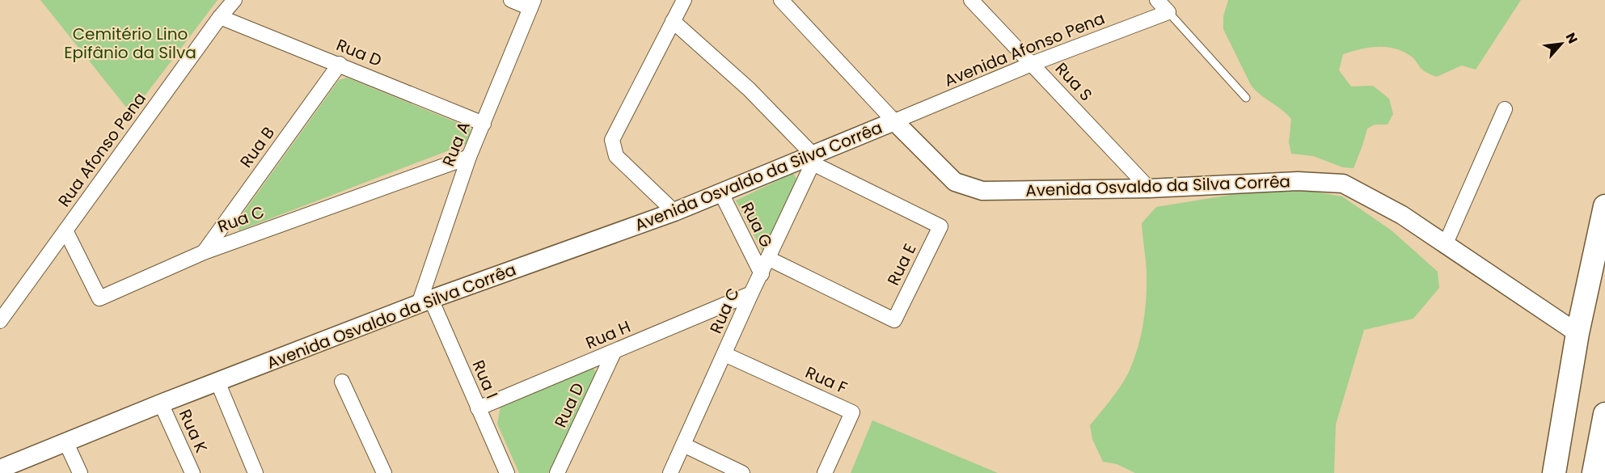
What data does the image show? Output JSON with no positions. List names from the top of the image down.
{
  "streets": {
    "street": [
      "Avenida Afonso Pena",
      "Rua D",
      "Rua S",
      "Rua A",
      "Rua B",
      "Rua Afonso Pena",
      "Avenida Osvaldo da Silva Corrêa",
      "Rua C",
      "Rua G",
      "Rua E",
      "Rua H",
      "Rua I",
      "Rua F",
      "Rua K"
    ]
  },
  "crossings": [
    ["Avenida Afonso Pena", "Rua S"],
    ["Avenida Afonso Pena", "Avenida Osvaldo da Silva Corrêa"],
    ["Rua D", "Rua A"],
    ["Rua D", "Rua B"],
    ["Rua D", "Rua Afonso Pena"],
    ["Rua D", "Rua H"],
    ["Rua S", "Avenida Osvaldo da Silva Corrêa"],
    ["Rua A", "Avenida Osvaldo da Silva Corrêa"],
    ["Rua A", "Rua C"],
    ["Rua A", "Rua I"],
    ["Rua B", "Rua C"],
    ["Rua Afonso Pena", "Rua C"],
    ["Avenida Osvaldo da Silva Corrêa", "Rua C"],
    ["Avenida Osvaldo da Silva Corrêa", "Rua G"],
    ["Avenida Osvaldo da Silva Corrêa", "Rua E"],
    ["Avenida Osvaldo da Silva Corrêa", "Rua I"],
    ["Avenida Osvaldo da Silva Corrêa", "Rua K"],
    ["Rua C", "Rua G"],
    ["Rua C", "Rua E"],
    ["Rua C", "Rua H"],
    ["Rua C", "Rua F"],
    ["Rua H", "Rua I"]
  ],
  "parks": ["Cemitério Lino Epifânio da Silva"],
  "north": "top right"
}
